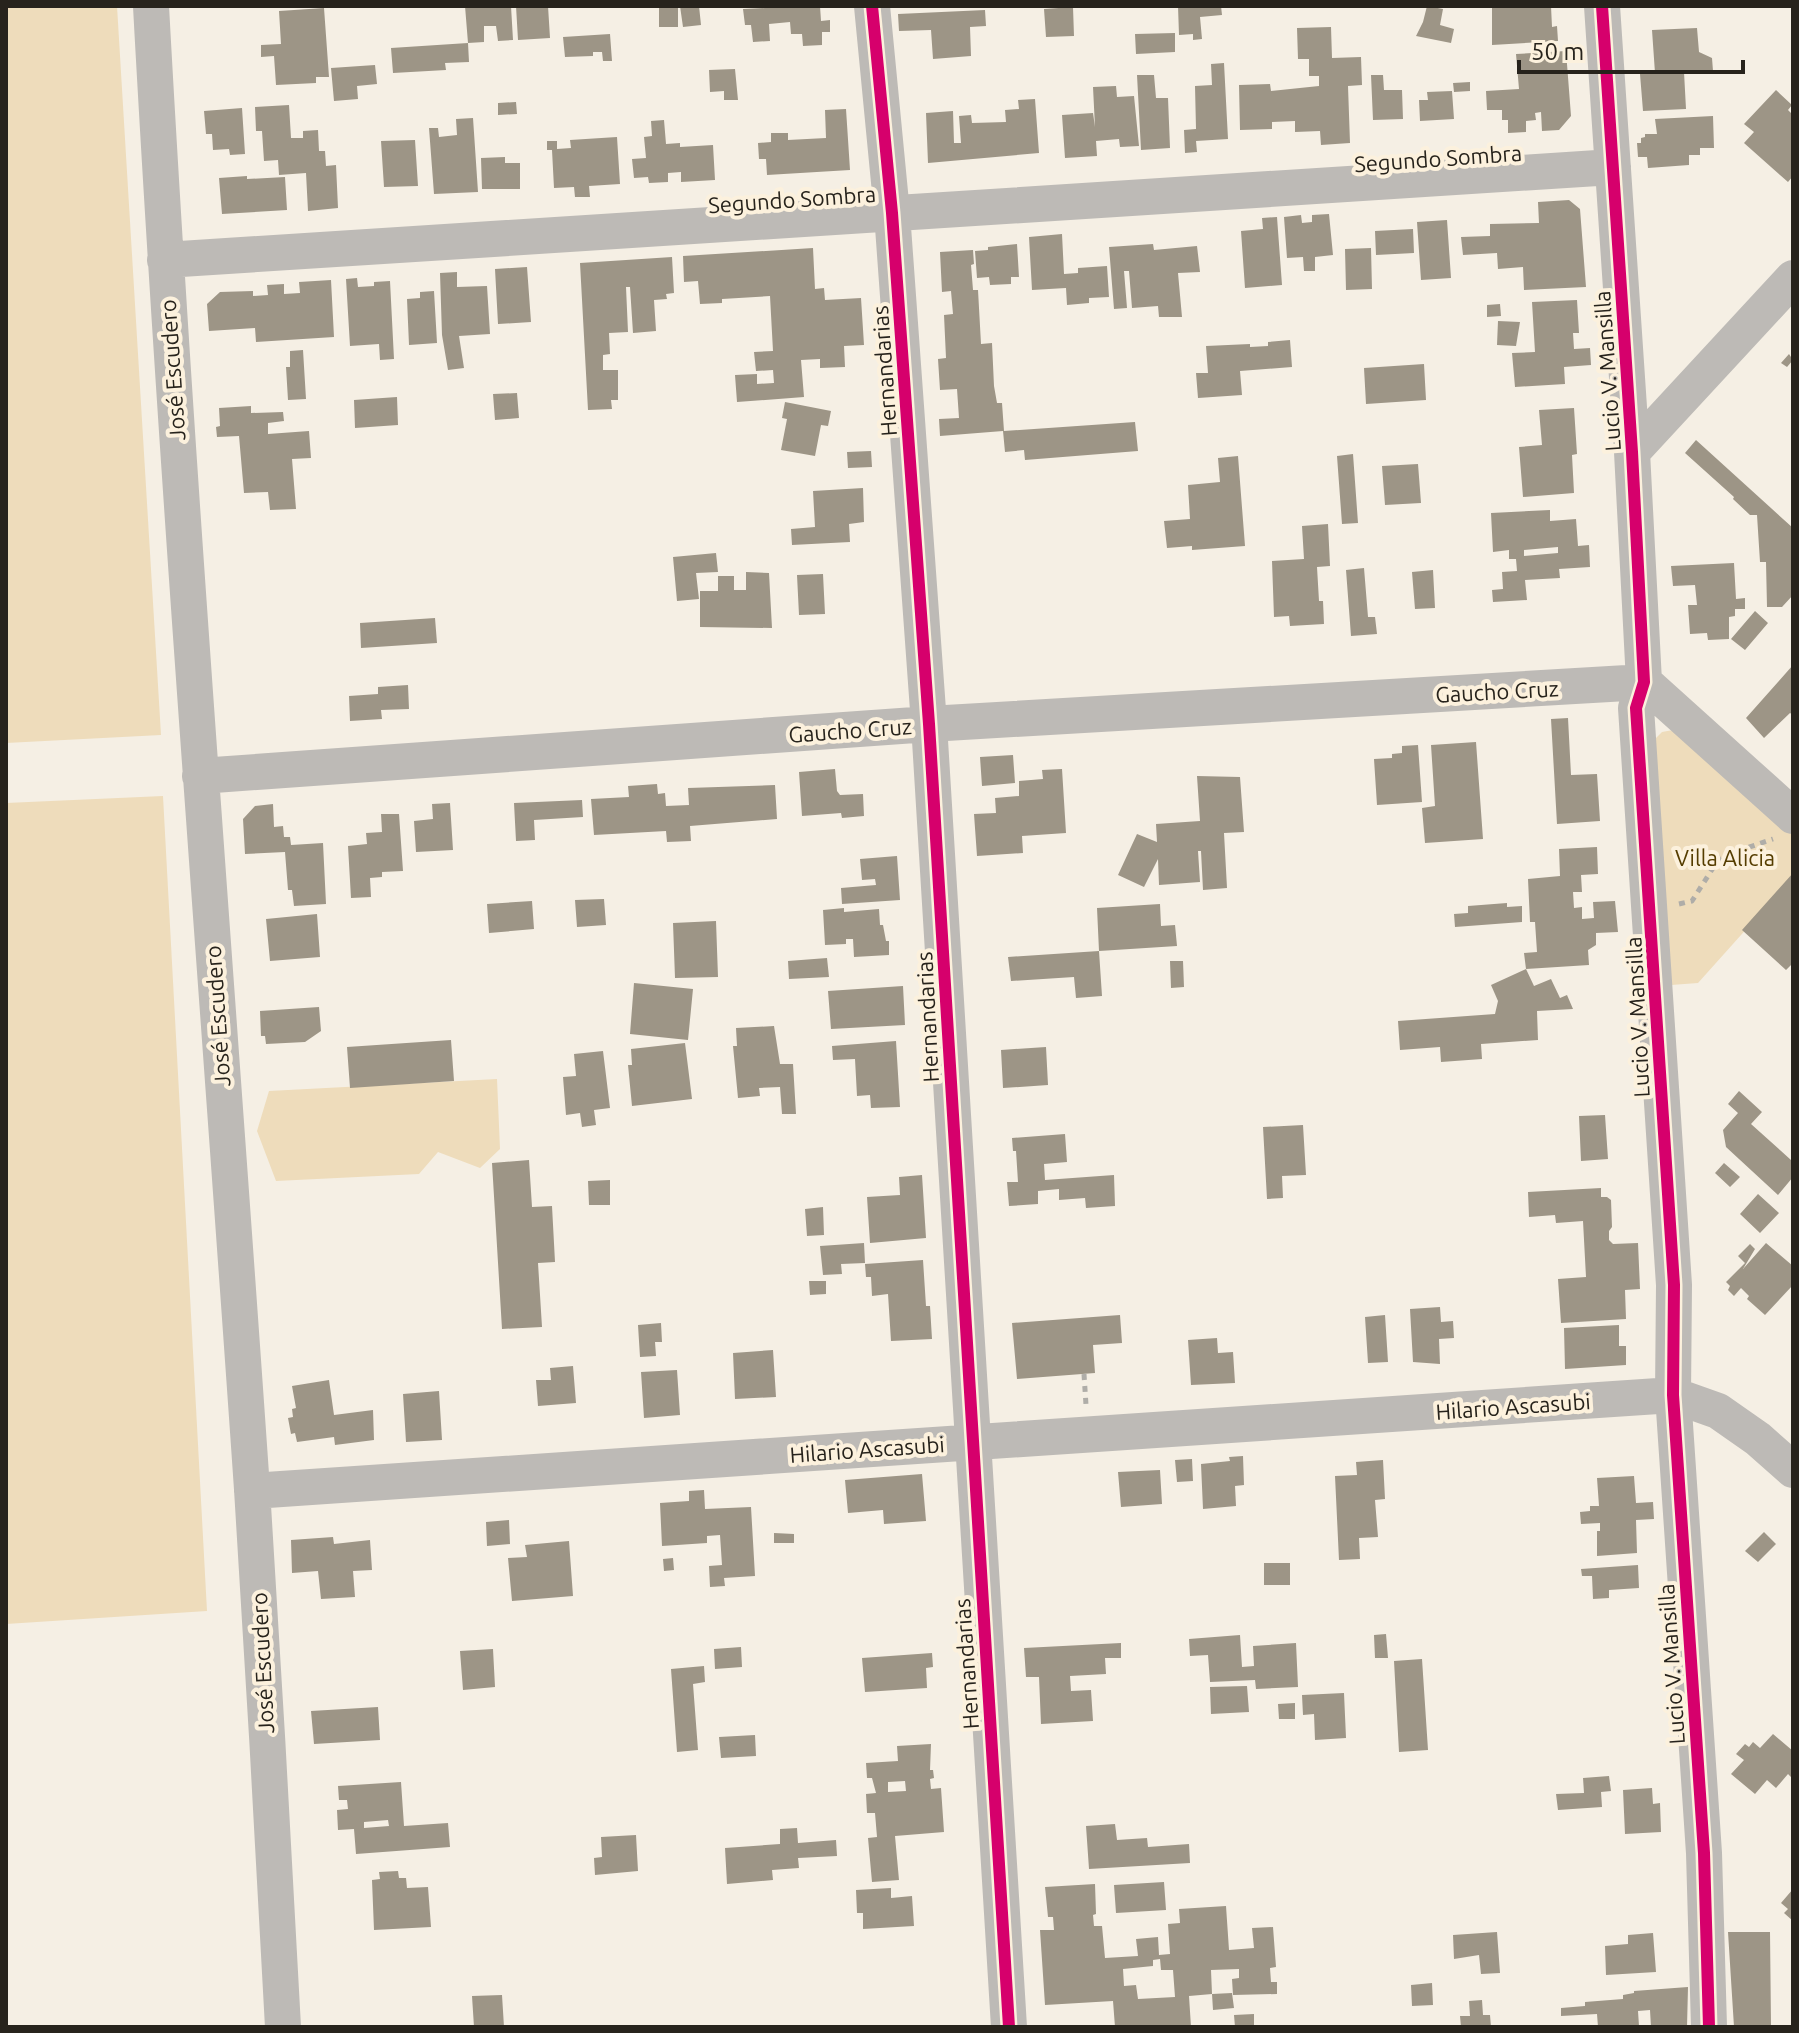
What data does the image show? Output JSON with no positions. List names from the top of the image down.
{
  "streets": {
    "street": [
      "Segundo Sombra",
      "José Escudero",
      "Hernandarias",
      "Lucio V. Mansilla",
      "Gaucho Cruz",
      "Hilario Ascasubi"
    ]
  },
  "crossings": [
    ["Segundo Sombra", "José Escudero"],
    ["Segundo Sombra", "Hernandarias"],
    ["Segundo Sombra", "Lucio V. Mansilla"],
    ["José Escudero", "Gaucho Cruz"],
    ["José Escudero", "Hilario Ascasubi"],
    ["Hernandarias", "Gaucho Cruz"],
    ["Hernandarias", "Hilario Ascasubi"],
    ["Lucio V. Mansilla", "Gaucho Cruz"],
    ["Lucio V. Mansilla", "Hilario Ascasubi"]
  ],
  "parks": ["Villa Alicia"],
  "scale_bar": "50 m"
}
